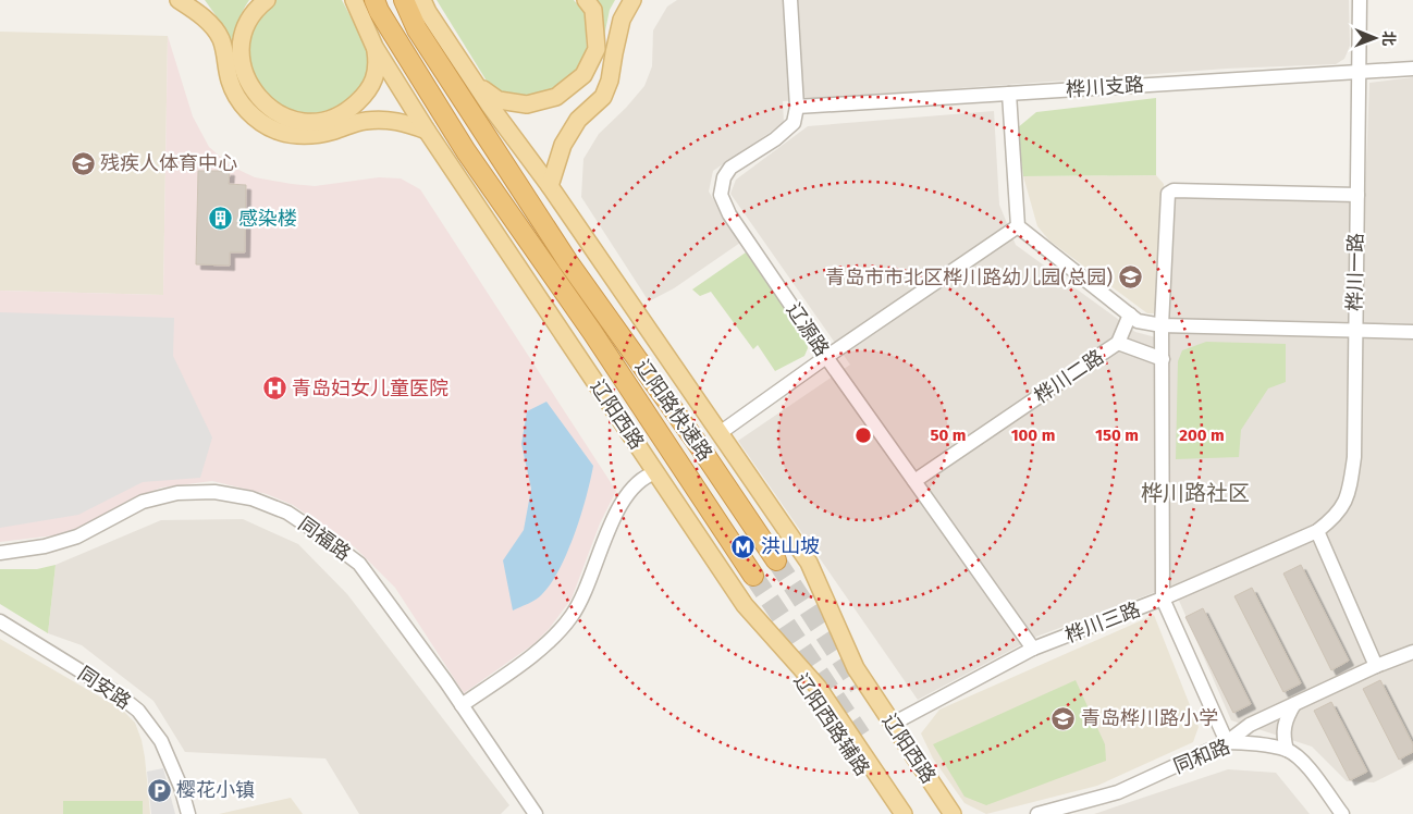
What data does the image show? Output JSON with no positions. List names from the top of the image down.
{
  "streets": {
    "highway": ["辽阳路快速路"],
    "main road": ["辽阳西路", "辽阳西路辅路"],
    "street": [
      "桦川支路",
      "桦川一路",
      "辽源路",
      "桦川二路",
      "同福路",
      "桦川三路",
      "同安路",
      "同和路"
    ]
  },
  "crossings": [
    ["桦川支路", "桦川一路"],
    ["桦川支路", "辽源路"],
    ["桦川一路", "桦川三路"],
    ["辽源路", "桦川二路"],
    ["辽源路", "桦川三路"],
    ["辽阳西路", "桦川三路"],
    ["辽阳西路", "辽阳西路辅路"]
  ],
  "districts": ["桦川路社区"],
  "places": {
    "school or university": ["残疾人体育中心", "青岛市市北区桦川路幼儿园(总园)", "青岛桦川路小学"],
    "building": ["感染楼"],
    "hospital": ["青岛妇女儿童医院"],
    "metro station": ["洪山坡"],
    "parking": ["樱花小镇"]
  },
  "north": "right",
  "rings": [
    "50 m",
    "100 m",
    "150 m",
    "200 m"
  ]
}
